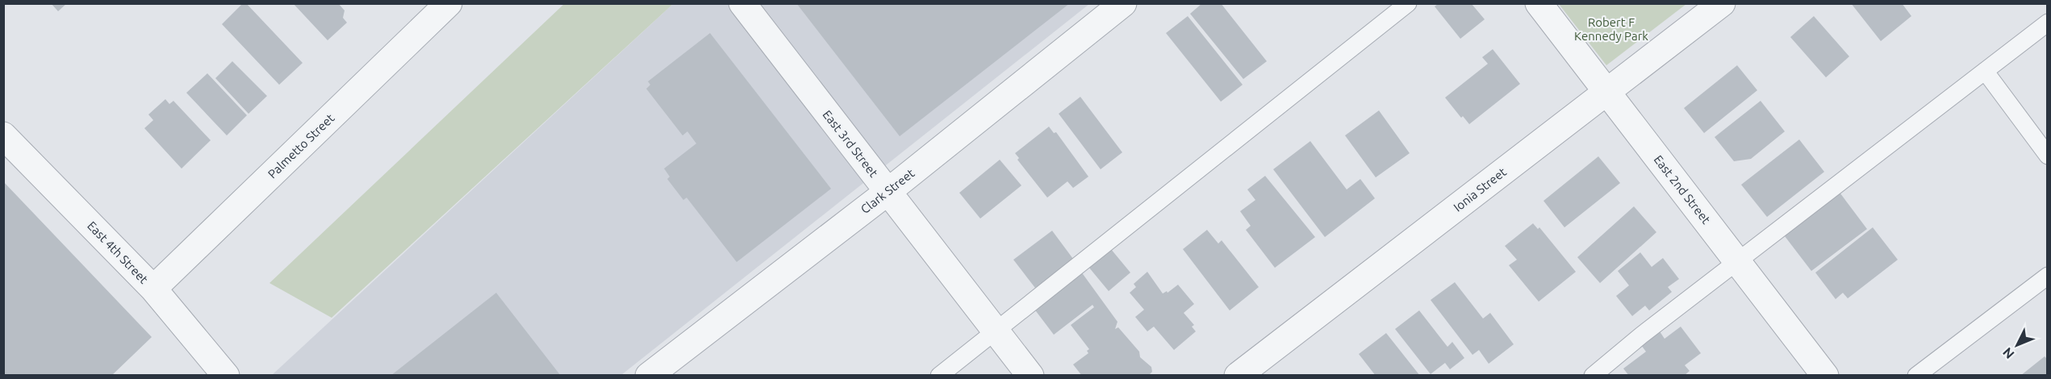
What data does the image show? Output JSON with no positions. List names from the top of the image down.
{
  "streets": {
    "street": [
      "East 3rd Street",
      "Palmetto Street",
      "Ionia Street",
      "East 2nd Street",
      "Clark Street",
      "East 4th Street"
    ]
  },
  "crossings": [
    ["East 3rd Street", "Clark Street"],
    ["Palmetto Street", "East 4th Street"],
    ["Ionia Street", "East 2nd Street"]
  ],
  "parks": ["Robert F Kennedy Park"],
  "north": "bottom left"
}
